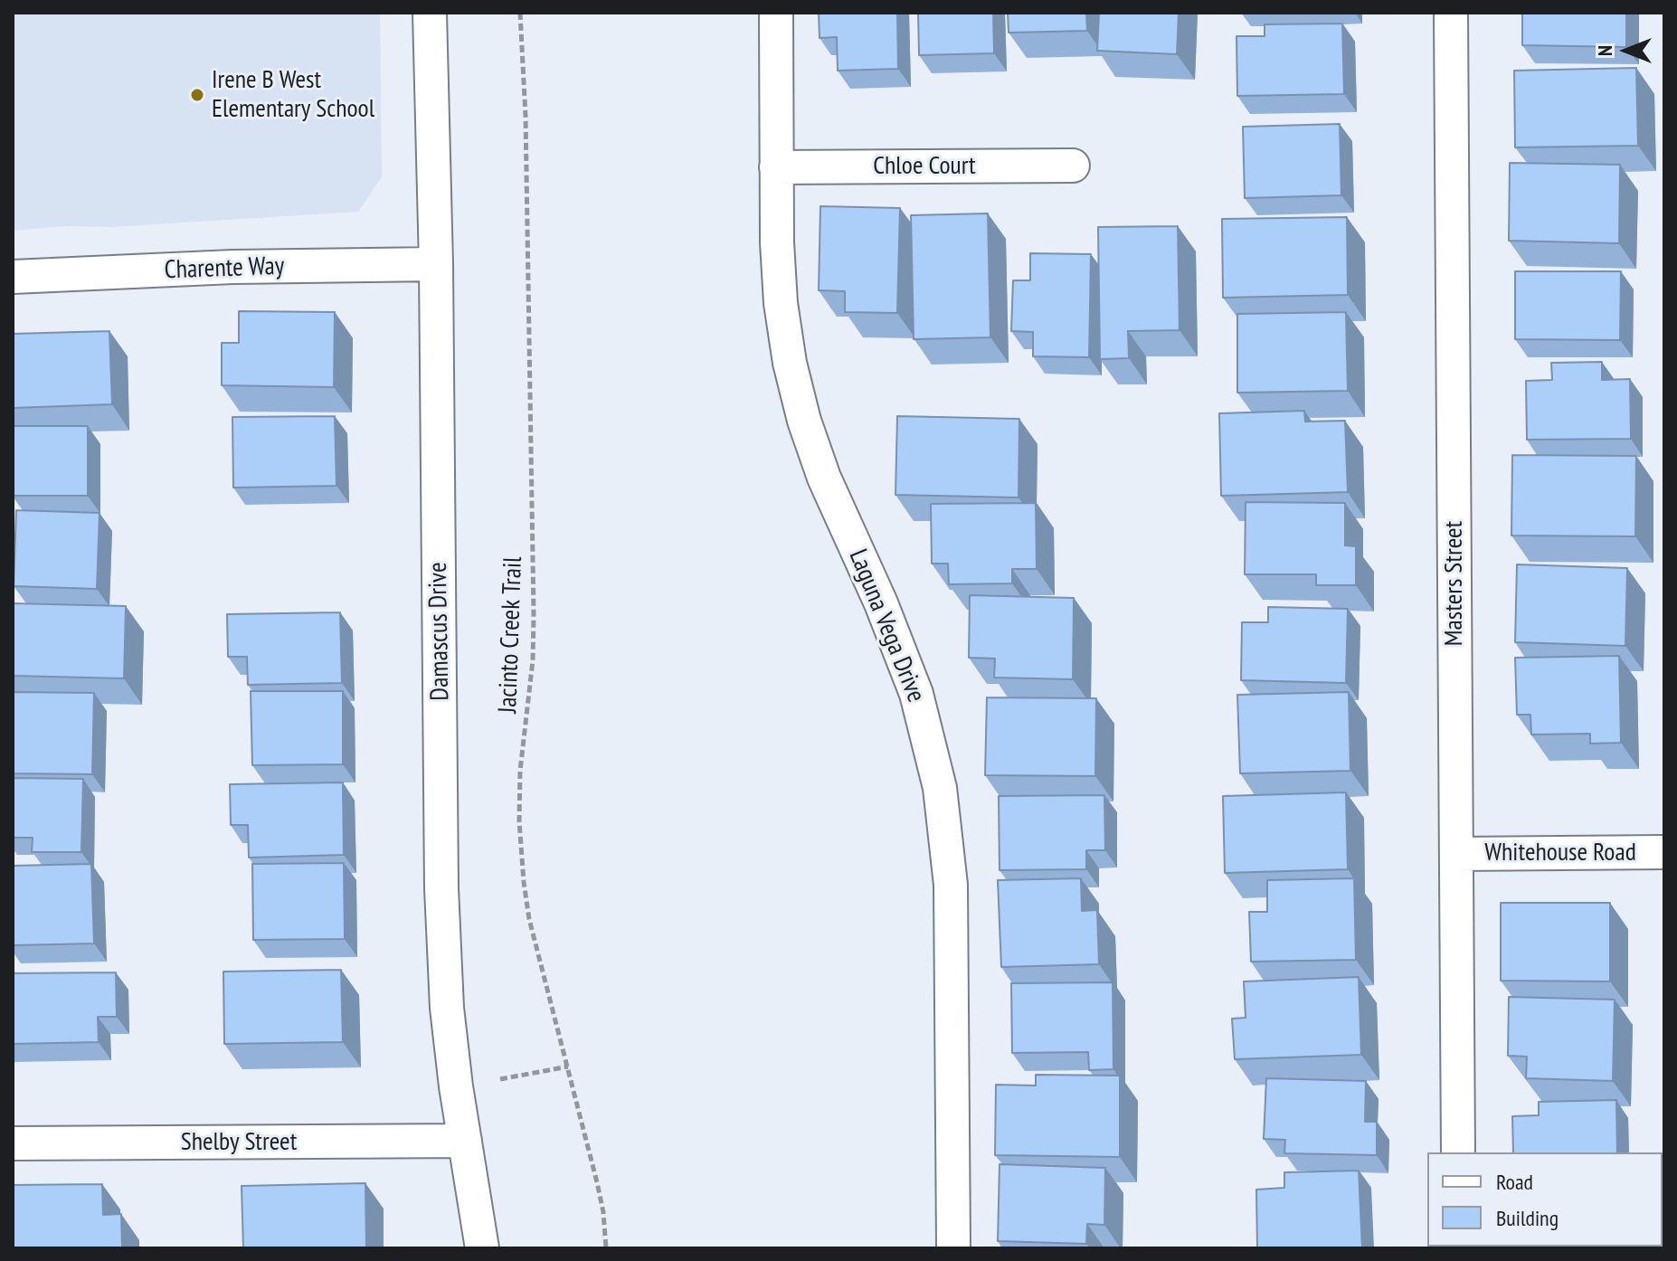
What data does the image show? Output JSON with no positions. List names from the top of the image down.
{
  "streets": {
    "street": [
      "Chloe Court",
      "Charente Way",
      "Masters Street",
      "Laguna Vega Drive",
      "Damascus Drive",
      "Whitehouse Road",
      "Shelby Street"
    ],
    "path": ["Jacinto Creek Trail"]
  },
  "crossings": [
    ["Chloe Court", "Laguna Vega Drive"],
    ["Charente Way", "Damascus Drive"],
    ["Masters Street", "Whitehouse Road"],
    ["Damascus Drive", "Shelby Street"]
  ],
  "places": ["Irene B West Elementary School"],
  "legend": ["Road", "Building"],
  "north": "left"
}
